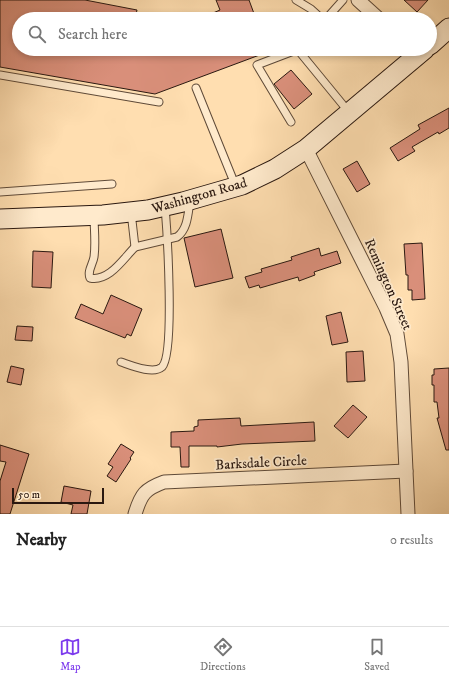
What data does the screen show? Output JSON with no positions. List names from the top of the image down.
{
  "streets": {
    "street": ["Washington Road", "Remington Street", "Barksdale Circle"]
  },
  "crossings": [
    ["Washington Road", "Remington Street"],
    ["Remington Street", "Barksdale Circle"]
  ],
  "scale_bar": "50 m",
  "page": {
    "search": "Search here",
    "scale": "50 m",
    "heading": ["Nearby", "0 results"],
    "nav": ["Map", "Directions", "Saved"]
  }
}
